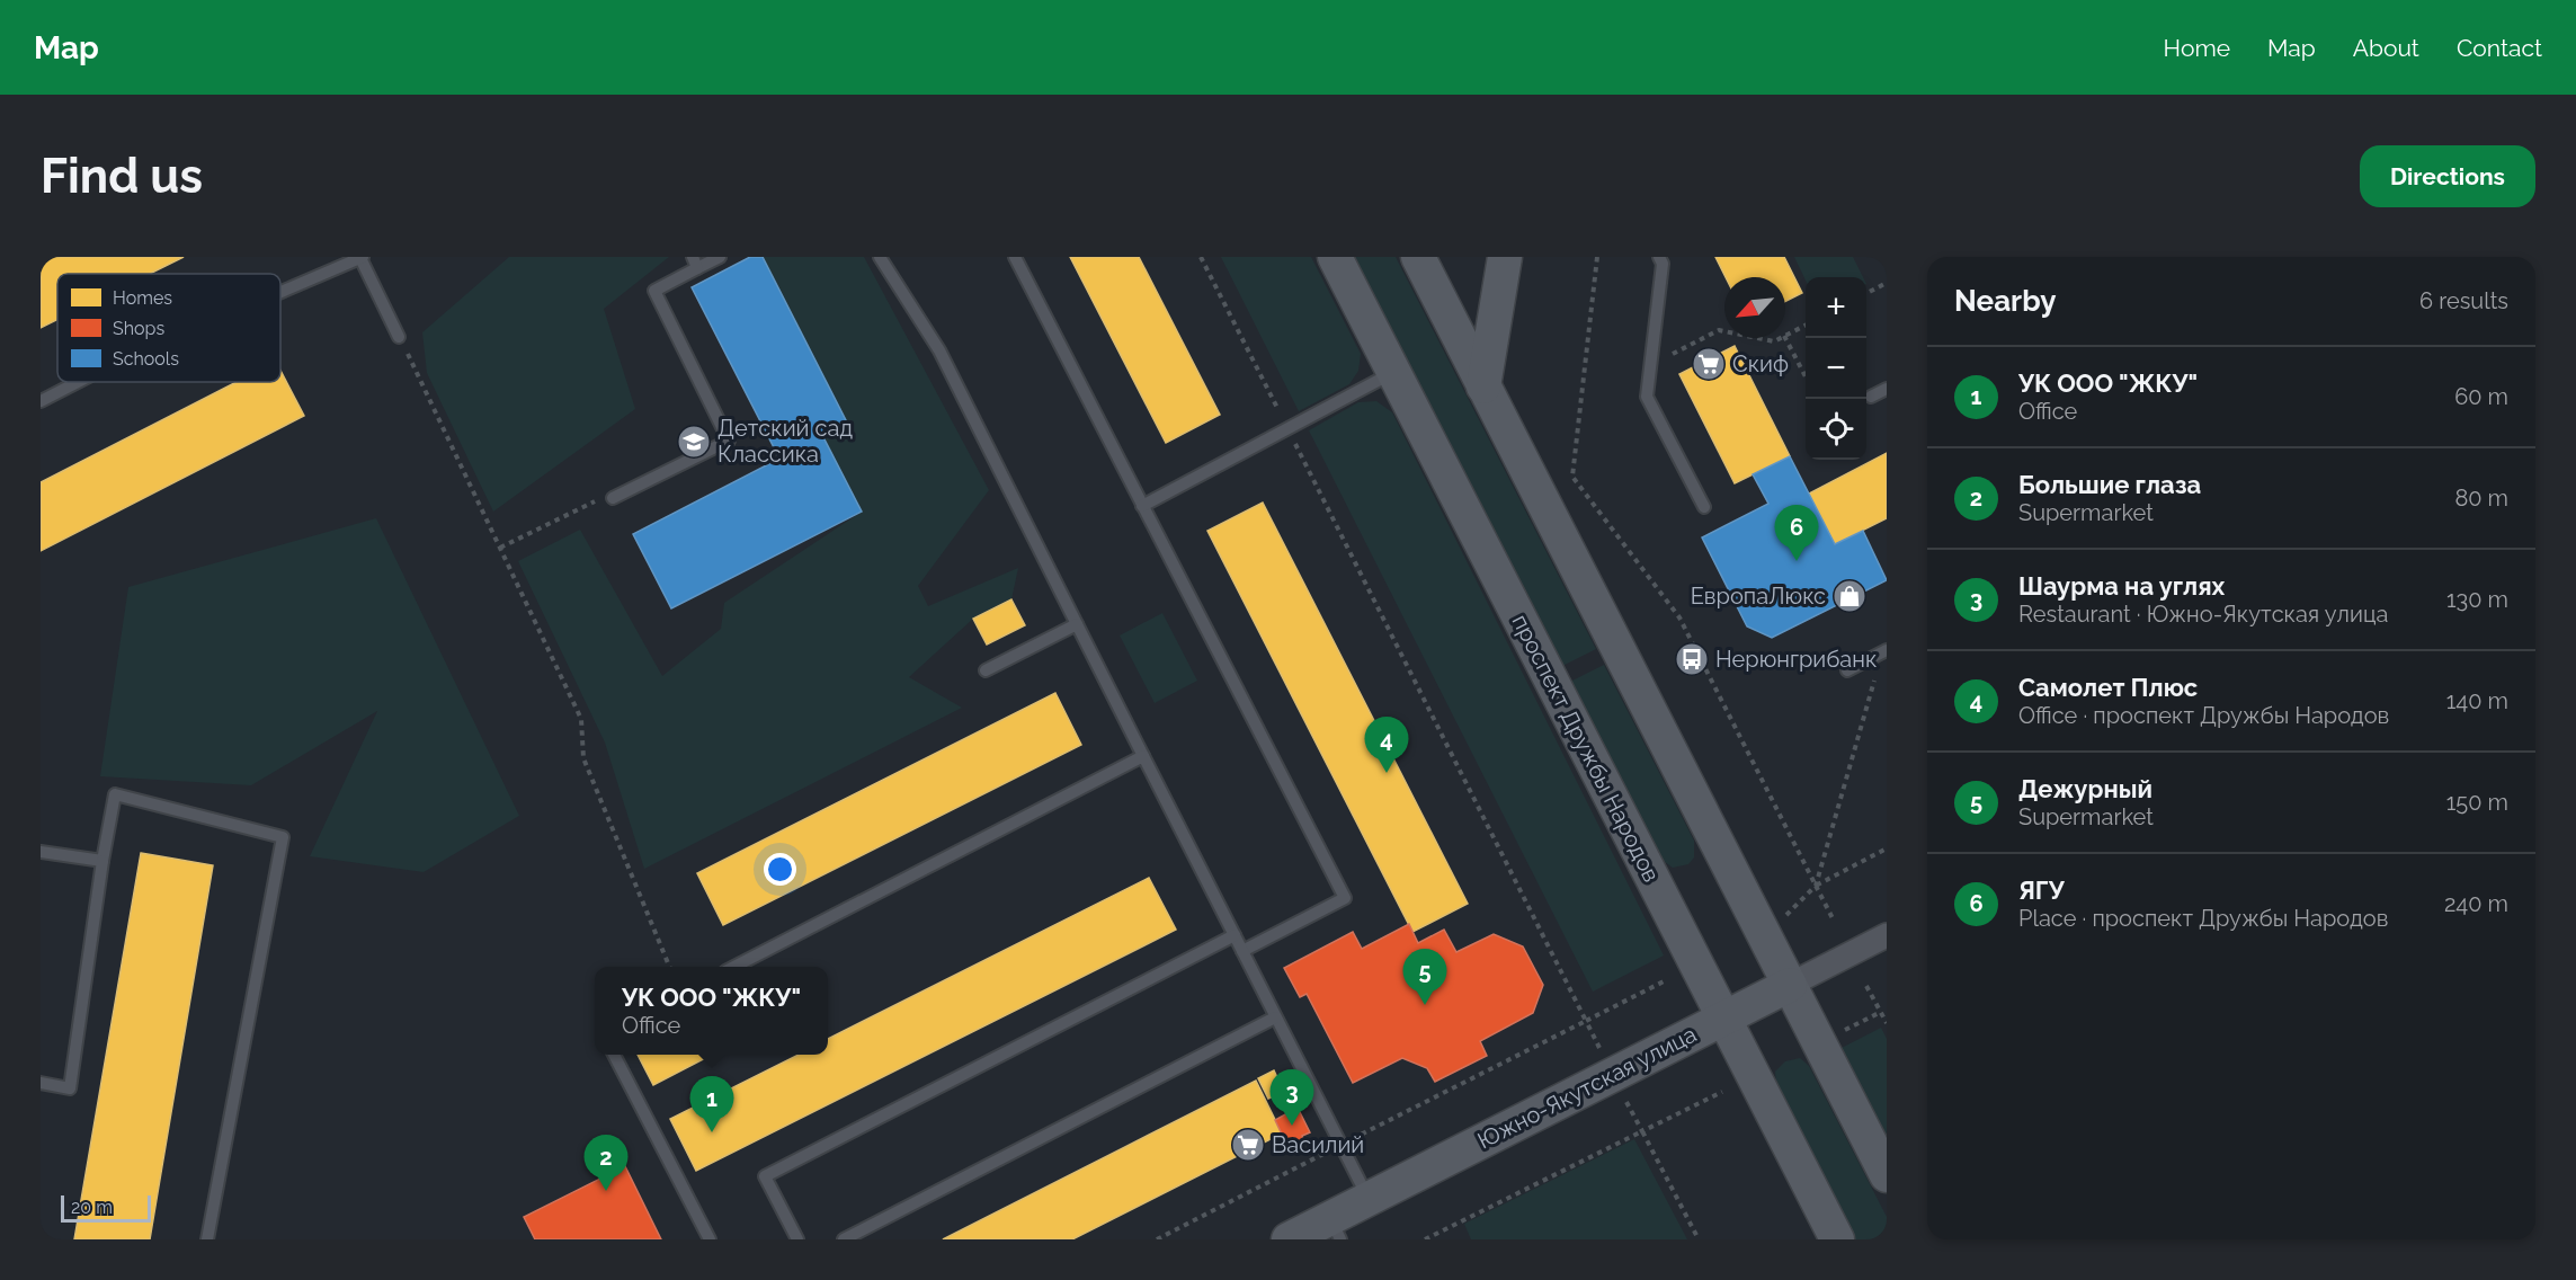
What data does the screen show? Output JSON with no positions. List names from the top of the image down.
{
  "streets": {
    "street": ["проспект Дружбы Народов", "Южно-Якутская улица"]
  },
  "crossings": [
    ["проспект Дружбы Народов", "Южно-Якутская улица"]
  ],
  "places": {
    "supermarket": ["Скиф", "Василий"],
    "school or university": ["Детский сад Классика"],
    "shop": ["ЕвропаЛюкс"],
    "bus stop": ["Нерюнгрибанк"]
  },
  "legend": ["Homes", "Shops", "Schools"],
  "scale_bar": "20 m",
  "north": "bottom left",
  "page": {
    "header": "Map",
    "nav": [
      "Home",
      "Map",
      "About",
      "Contact"
    ],
    "buttons": "Directions",
    "title": "Find us",
    "heading": ["Nearby", "6 results"],
    "map_buttons": ["+", "−"],
    "list": [
      {
        "mark": "1",
        "name": "УК ООО \"ЖКУ\"",
        "note": "Office",
        "value": "60 m"
      },
      {
        "mark": "2",
        "name": "Большие глаза",
        "note": "Supermarket",
        "value": "80 m"
      },
      {
        "mark": "3",
        "name": "Шаурма на углях",
        "note": "Restaurant · Южно-Якутская улица",
        "value": "130 m"
      },
      {
        "mark": "4",
        "name": "Самолет Плюс",
        "note": "Office · проспект Дружбы Народов",
        "value": "140 m"
      },
      {
        "mark": "5",
        "name": "Дежурный",
        "note": "Supermarket",
        "value": "150 m"
      },
      {
        "mark": "6",
        "name": "ЯГУ",
        "note": "Place · проспект Дружбы Народов",
        "value": "240 m"
      }
    ],
    "pins": [
      "6",
      "4",
      "5",
      "3",
      "1",
      "2"
    ],
    "popup": ["УК ООО \"ЖКУ\"", "Office"],
    "scale": "20 m"
  }
}
